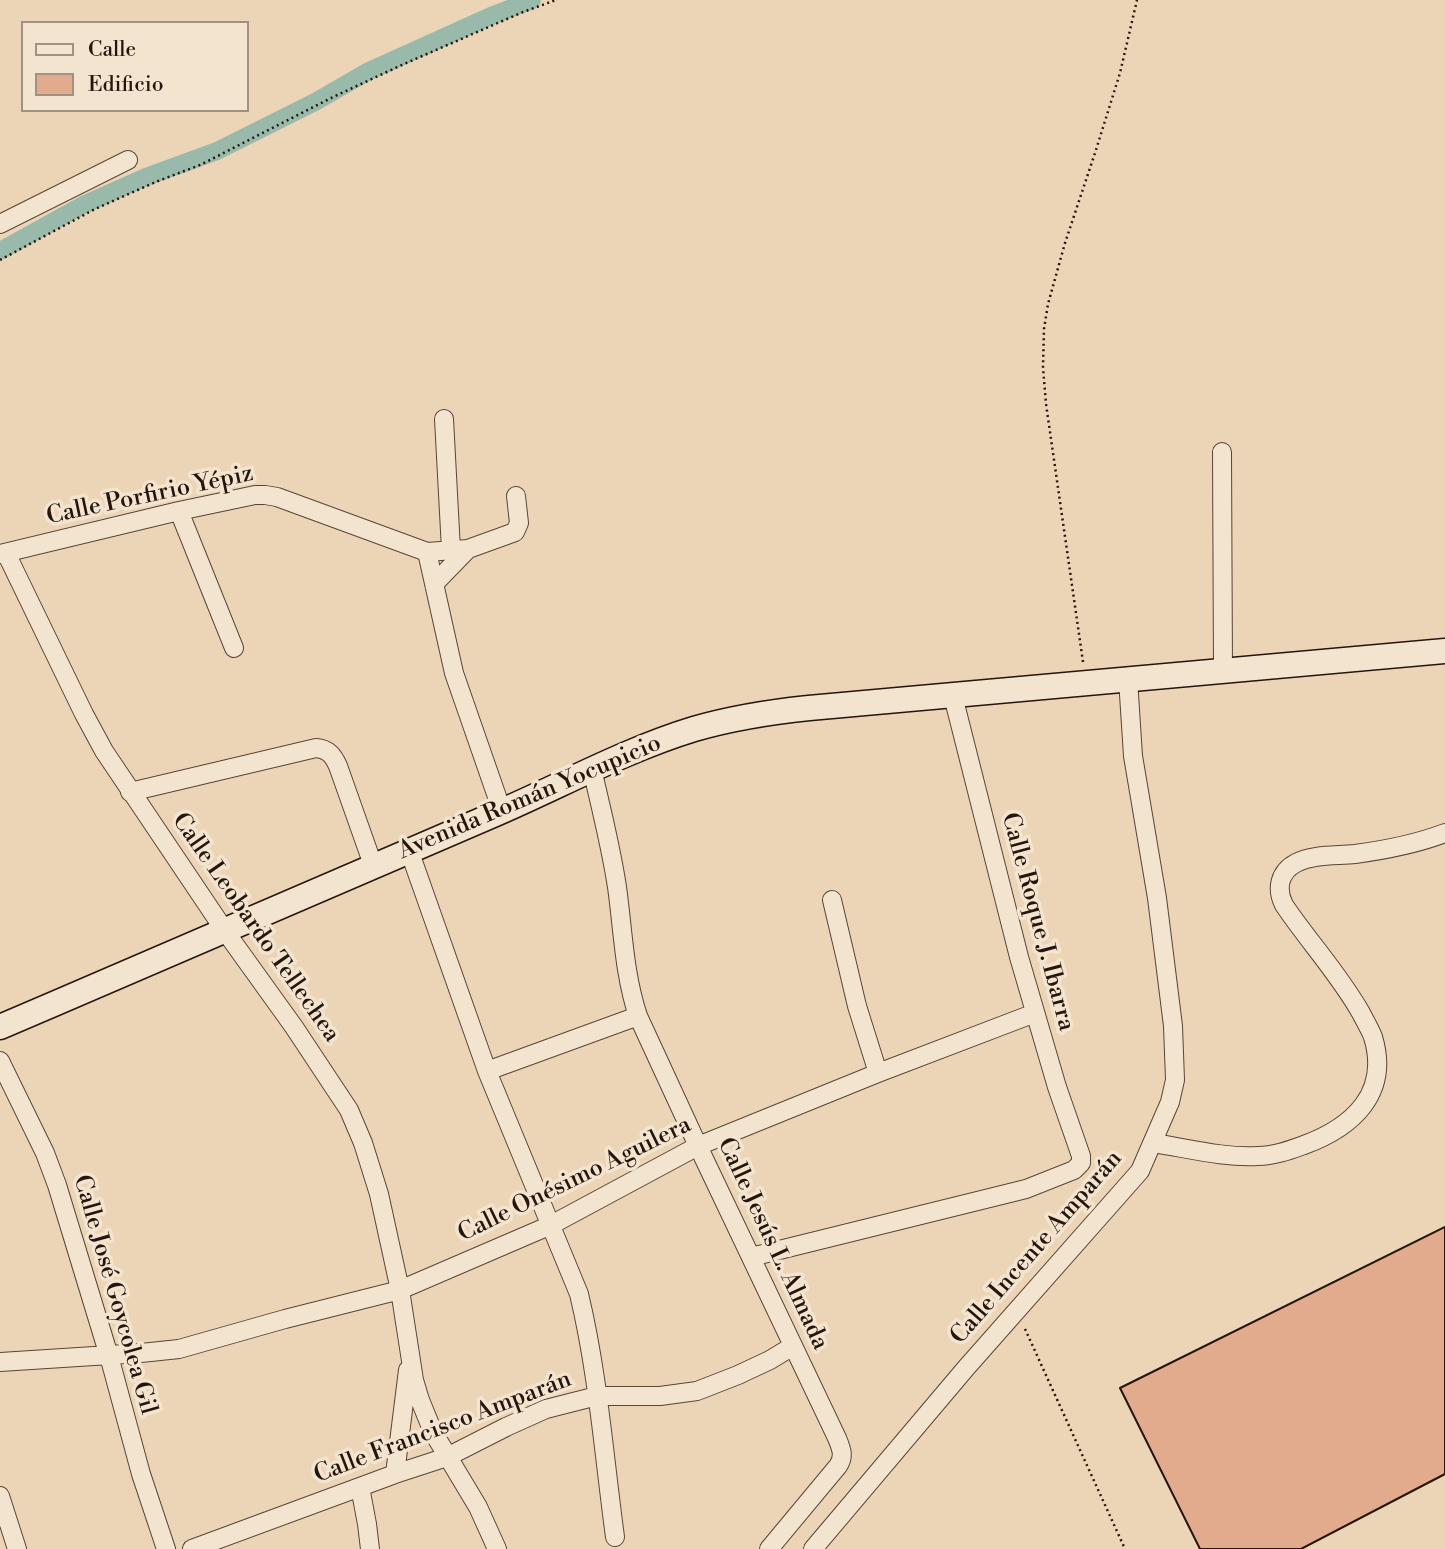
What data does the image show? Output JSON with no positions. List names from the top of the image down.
{
  "streets": {
    "street": [
      "Calle Porfirio Yépiz",
      "Avenida Román Yocupicio",
      "Calle Roque J. Ibarra",
      "Calle Leobardo Tellechea",
      "Calle Onésimo Aguilera",
      "Calle Jesús L. Almada",
      "Calle Incente Amparán",
      "Calle José Goycolea Gil",
      "Calle Francisco Amparán"
    ]
  },
  "crossings": [
    ["Calle Porfirio Yépiz", "Calle Leobardo Tellechea"],
    ["Avenida Román Yocupicio", "Calle Roque J. Ibarra"],
    ["Avenida Román Yocupicio", "Calle Leobardo Tellechea"],
    ["Avenida Román Yocupicio", "Calle Jesús L. Almada"],
    ["Avenida Román Yocupicio", "Calle Incente Amparán"],
    ["Calle Roque J. Ibarra", "Calle Onésimo Aguilera"],
    ["Calle Roque J. Ibarra", "Calle Jesús L. Almada"],
    ["Calle Leobardo Tellechea", "Calle Onésimo Aguilera"],
    ["Calle Leobardo Tellechea", "Calle Francisco Amparán"],
    ["Calle Onésimo Aguilera", "Calle Jesús L. Almada"],
    ["Calle Onésimo Aguilera", "Calle José Goycolea Gil"],
    ["Calle Jesús L. Almada", "Calle Francisco Amparán"]
  ],
  "legend": ["Calle", "Edificio"]
}
